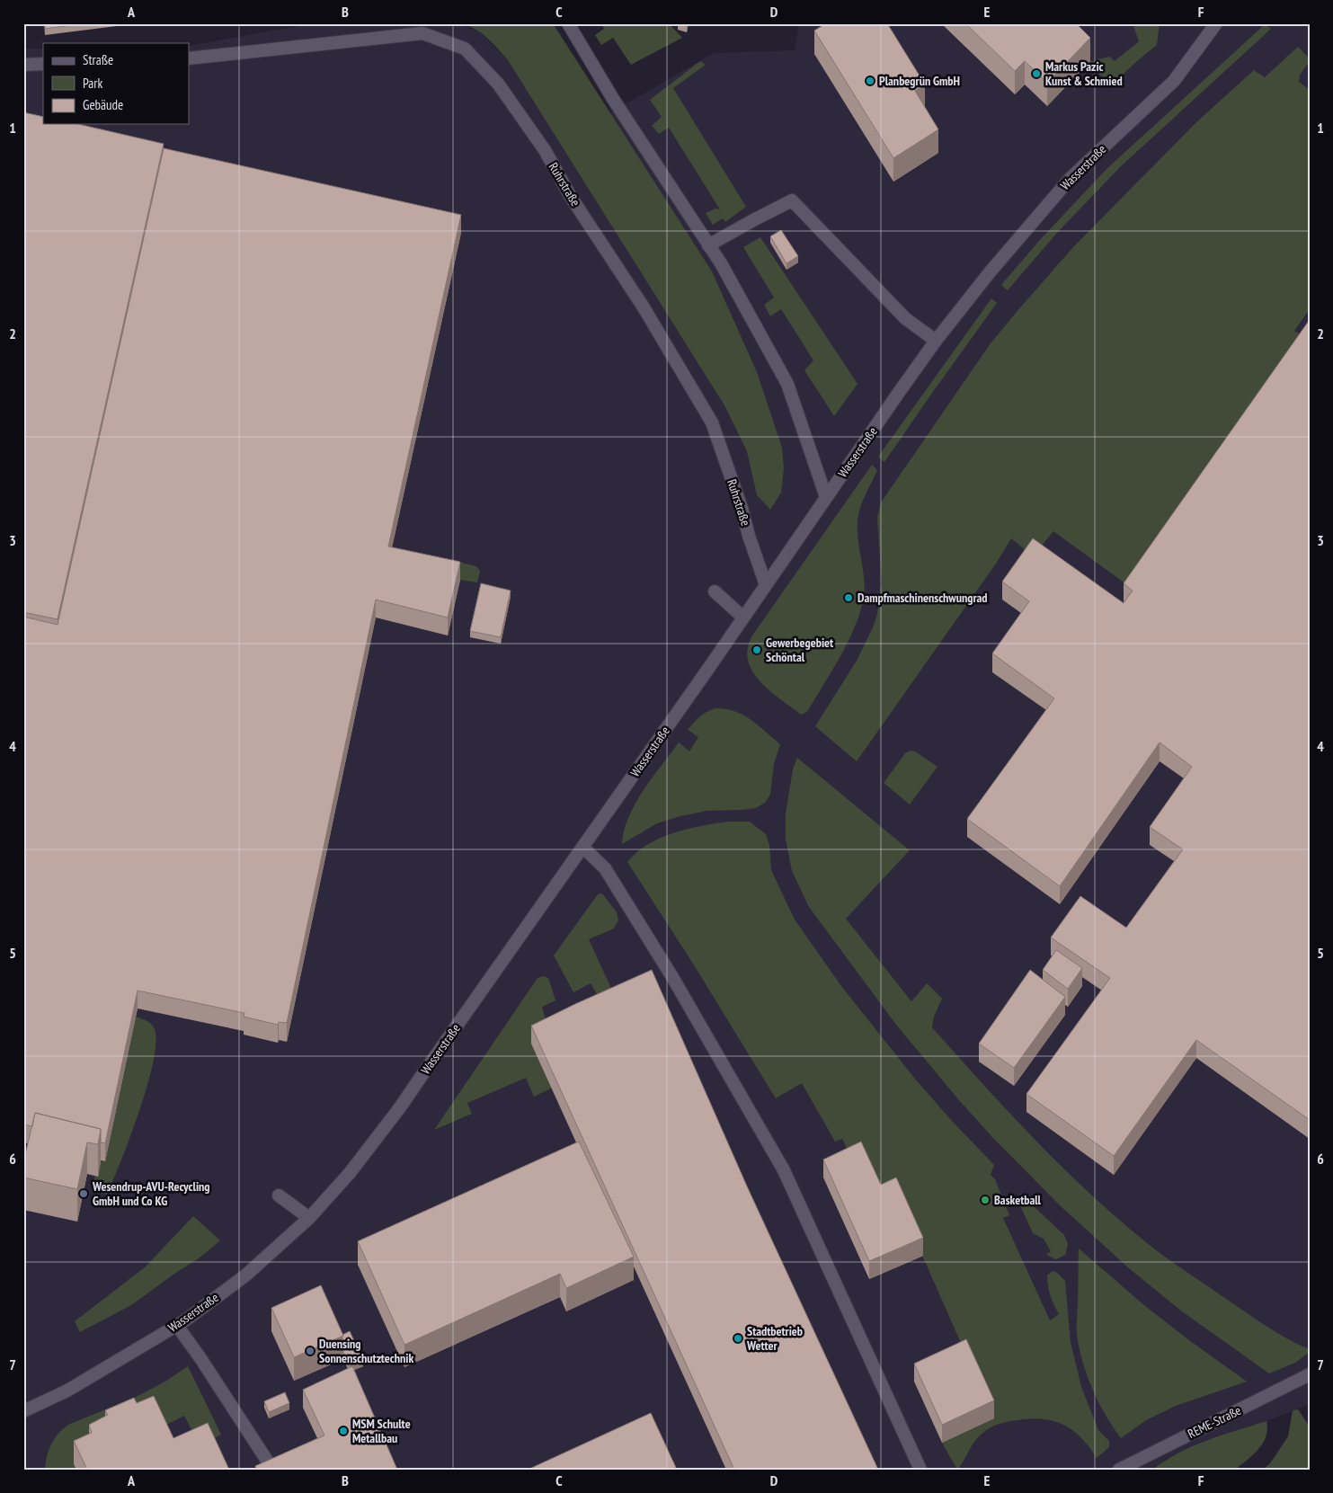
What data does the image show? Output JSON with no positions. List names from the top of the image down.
{
  "streets": {
    "street": ["Wasserstraße", "Ruhrstraße", "REME-Straße"]
  },
  "crossings": [
    ["Wasserstraße", "Ruhrstraße"]
  ],
  "places": [
    "Markus Pazic Kunst & Schmied",
    "Planbegrün GmbH",
    "Dampfmaschinenschwungrad",
    "Gewerbegebiet Schöntal",
    "Wesendrup-AVU-Recycling GmbH und Co KG",
    "Basketball",
    "Stadtbetrieb Wetter",
    "Duensing Sonnenschutztechnik",
    "MSM Schulte Metallbau"
  ],
  "legend": ["Straße", "Park", "Gebäude"],
  "grid": {
    "columns": [
      "A",
      "B",
      "C",
      "D",
      "E",
      "F"
    ],
    "rows": [
      "1",
      "2",
      "3",
      "4",
      "5",
      "6",
      "7"
    ]
  }
}
